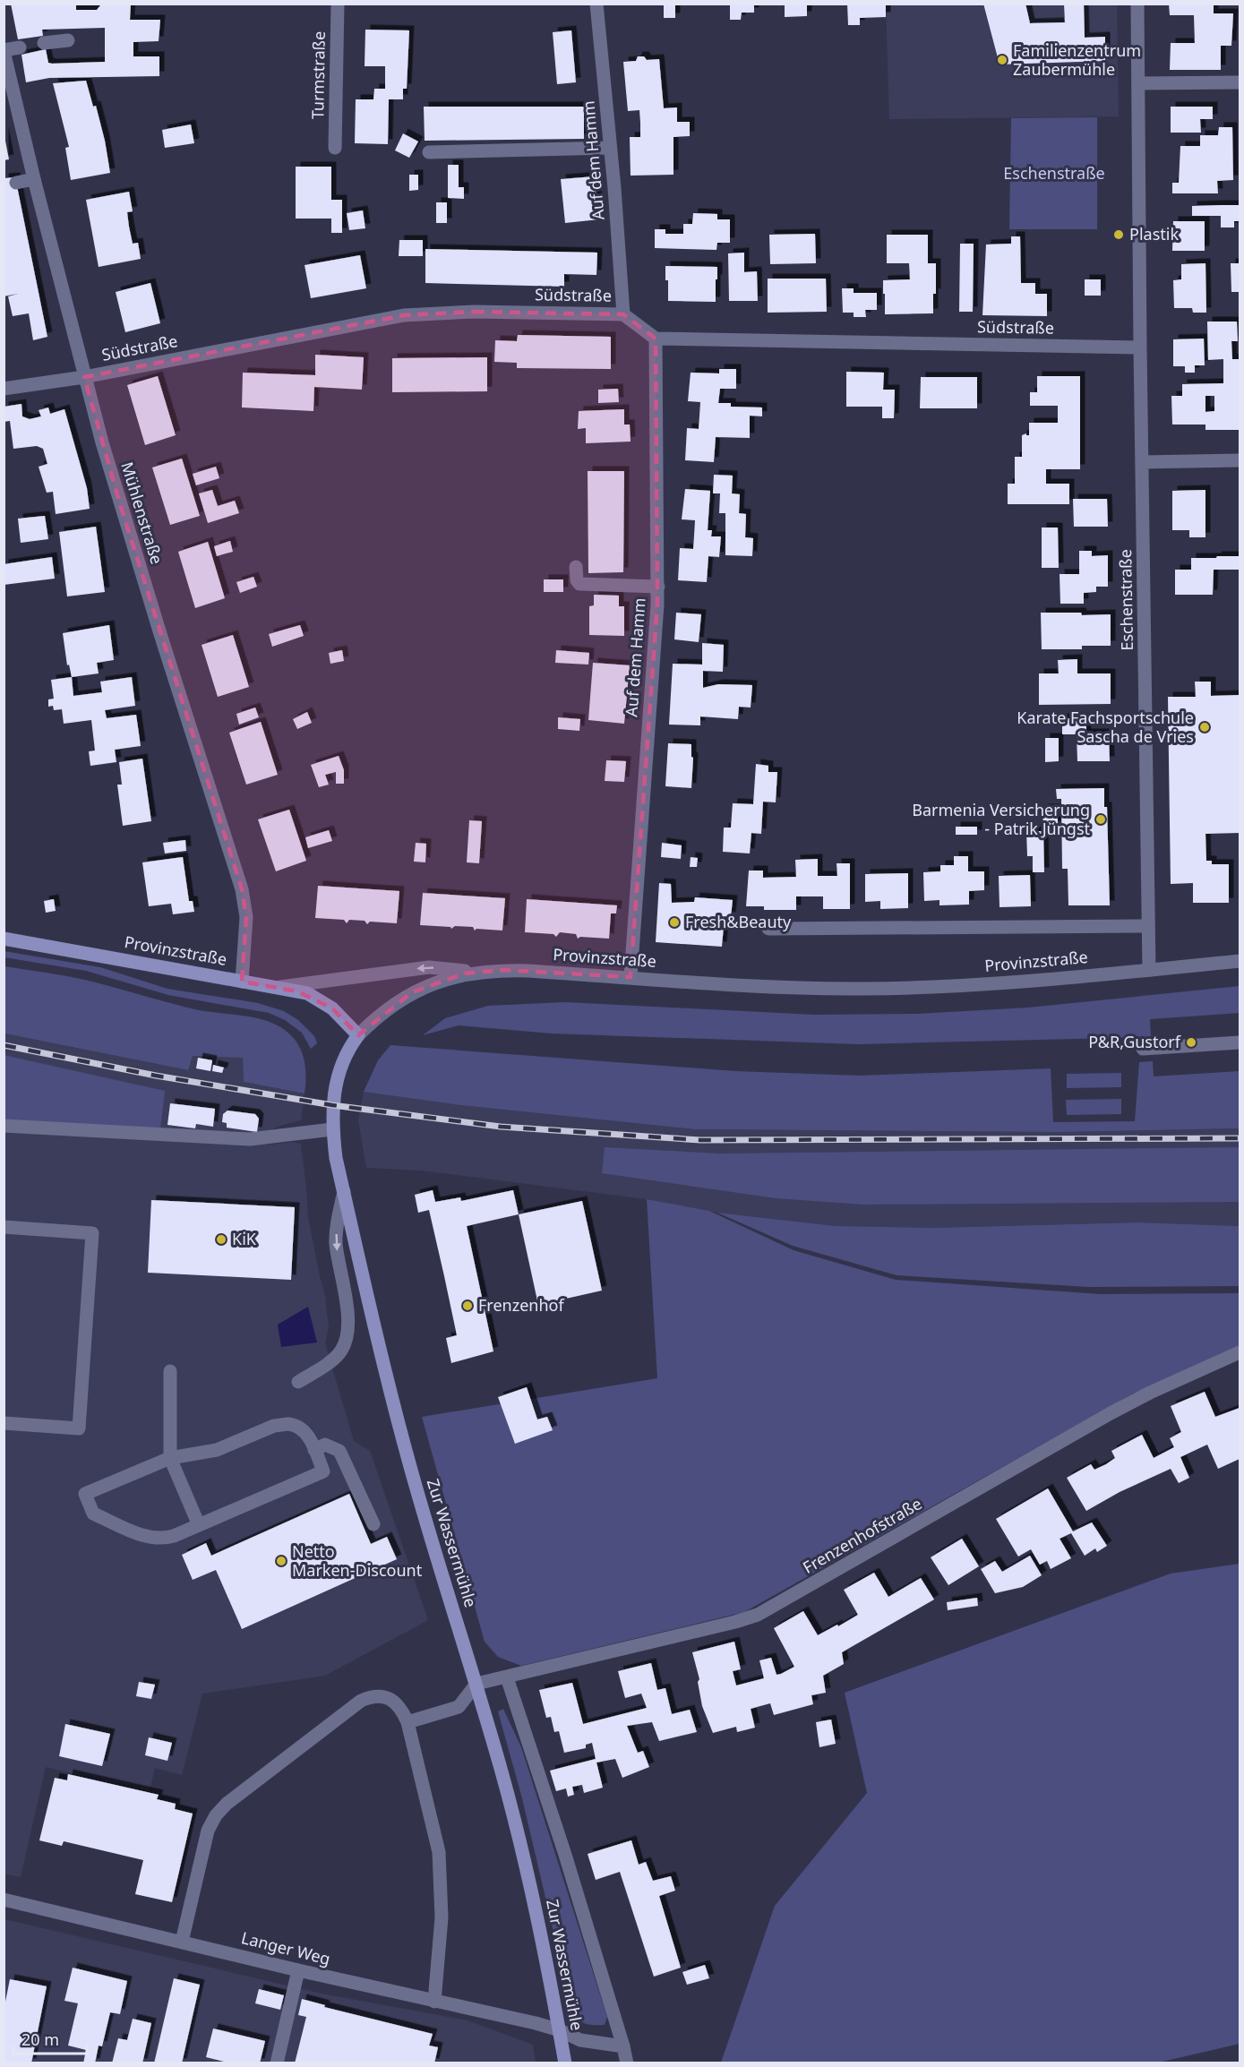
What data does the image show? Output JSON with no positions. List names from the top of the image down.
{
  "streets": {
    "main road": ["Provinzstraße", "Zur Wassermühle"],
    "street": [
      "Turmstraße",
      "Auf dem Hamm",
      "Südstraße",
      "Mühlenstraße",
      "Eschenstraße",
      "Frenzenhofstraße",
      "Langer Weg"
    ]
  },
  "crossings": [
    ["Auf dem Hamm", "Südstraße"],
    ["Auf dem Hamm", "Provinzstraße"],
    ["Südstraße", "Mühlenstraße"],
    ["Südstraße", "Eschenstraße"],
    ["Mühlenstraße", "Provinzstraße"],
    ["Eschenstraße", "Provinzstraße"],
    ["Provinzstraße", "Zur Wassermühle"],
    ["Frenzenhofstraße", "Zur Wassermühle"],
    ["Zur Wassermühle", "Langer Weg"]
  ],
  "parks": ["Eschenstraße"],
  "places": [
    "Familienzentrum Zaubermühle",
    "Plastik",
    "Karate Fachsportschule Sascha de Vries",
    "Barmenia Versicherung - Patrik Jüngst",
    "Fresh&Beauty",
    "P&R,Gustorf",
    "KiK",
    "Frenzenhof",
    "Netto Marken-Discount"
  ],
  "scale_bar": "20 m"
}
